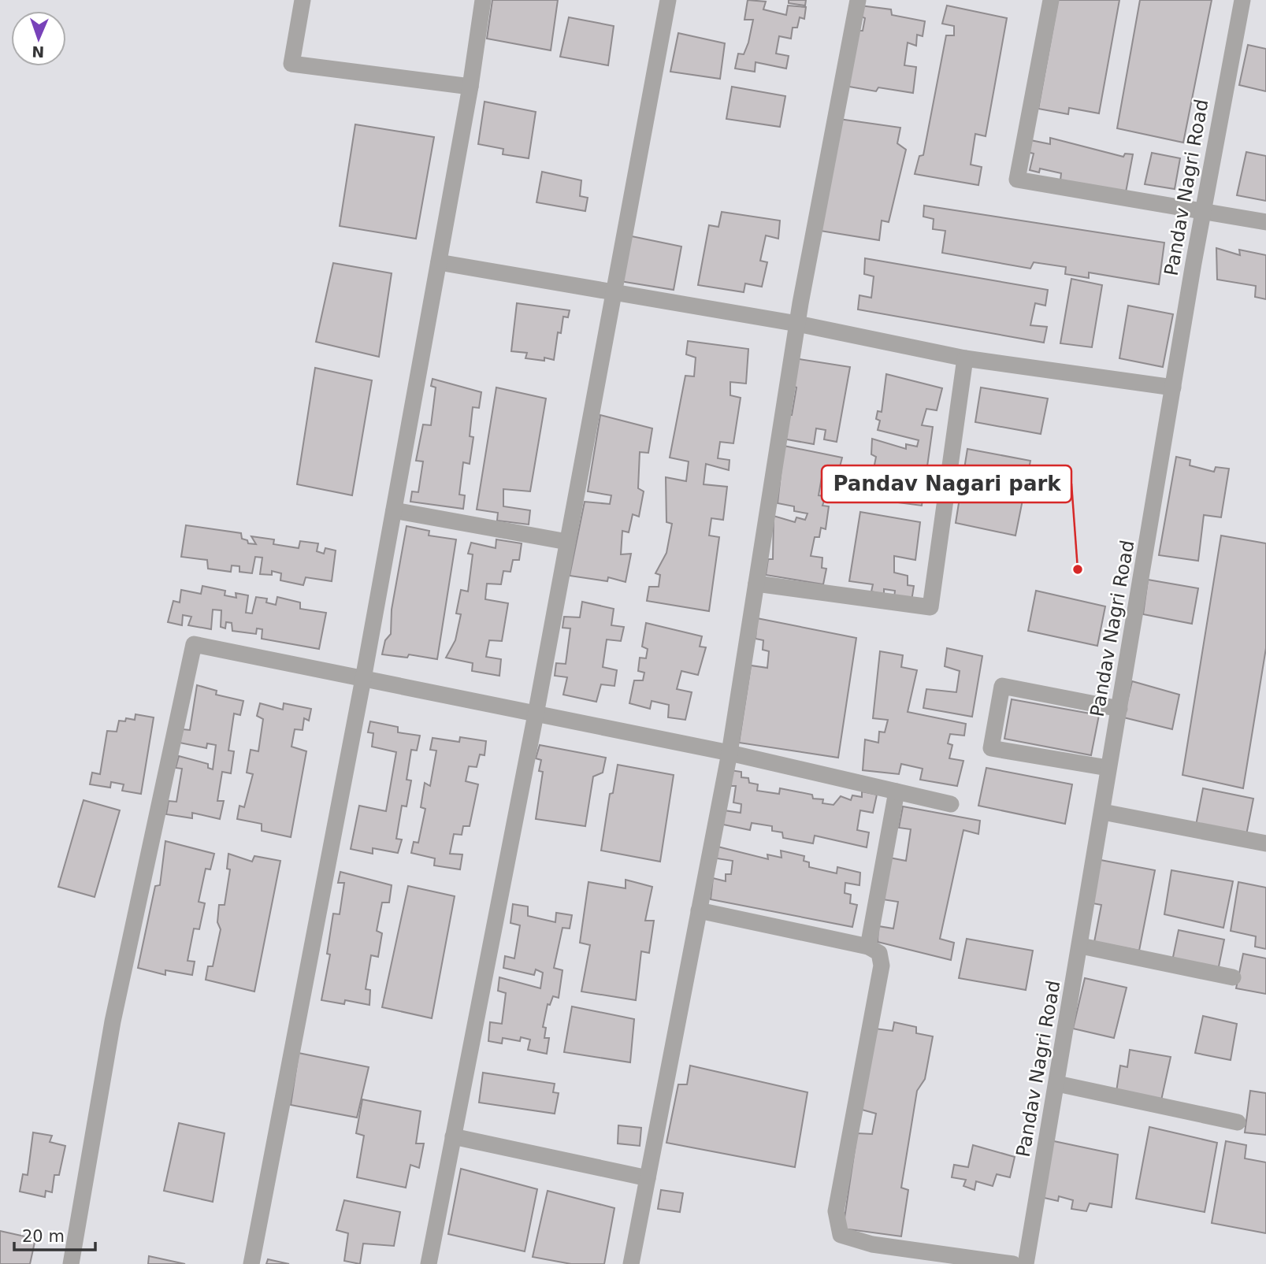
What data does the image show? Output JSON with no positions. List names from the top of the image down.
{
  "streets": {
    "street": ["Pandav Nagri Road"]
  },
  "places": ["Pandav Nagari park"],
  "scale_bar": "20 m",
  "north": "bottom"
}
